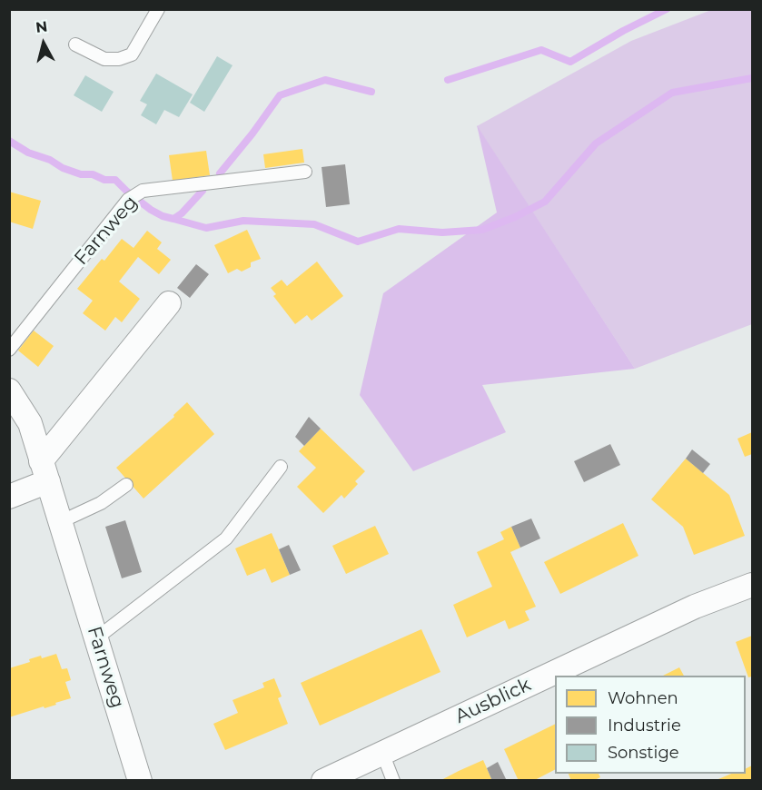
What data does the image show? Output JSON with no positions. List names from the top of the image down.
{
  "streets": {
    "street": ["Farnweg", "Ausblick"]
  },
  "legend": ["Wohnen", "Industrie", "Sonstige"],
  "north": "top"
}
